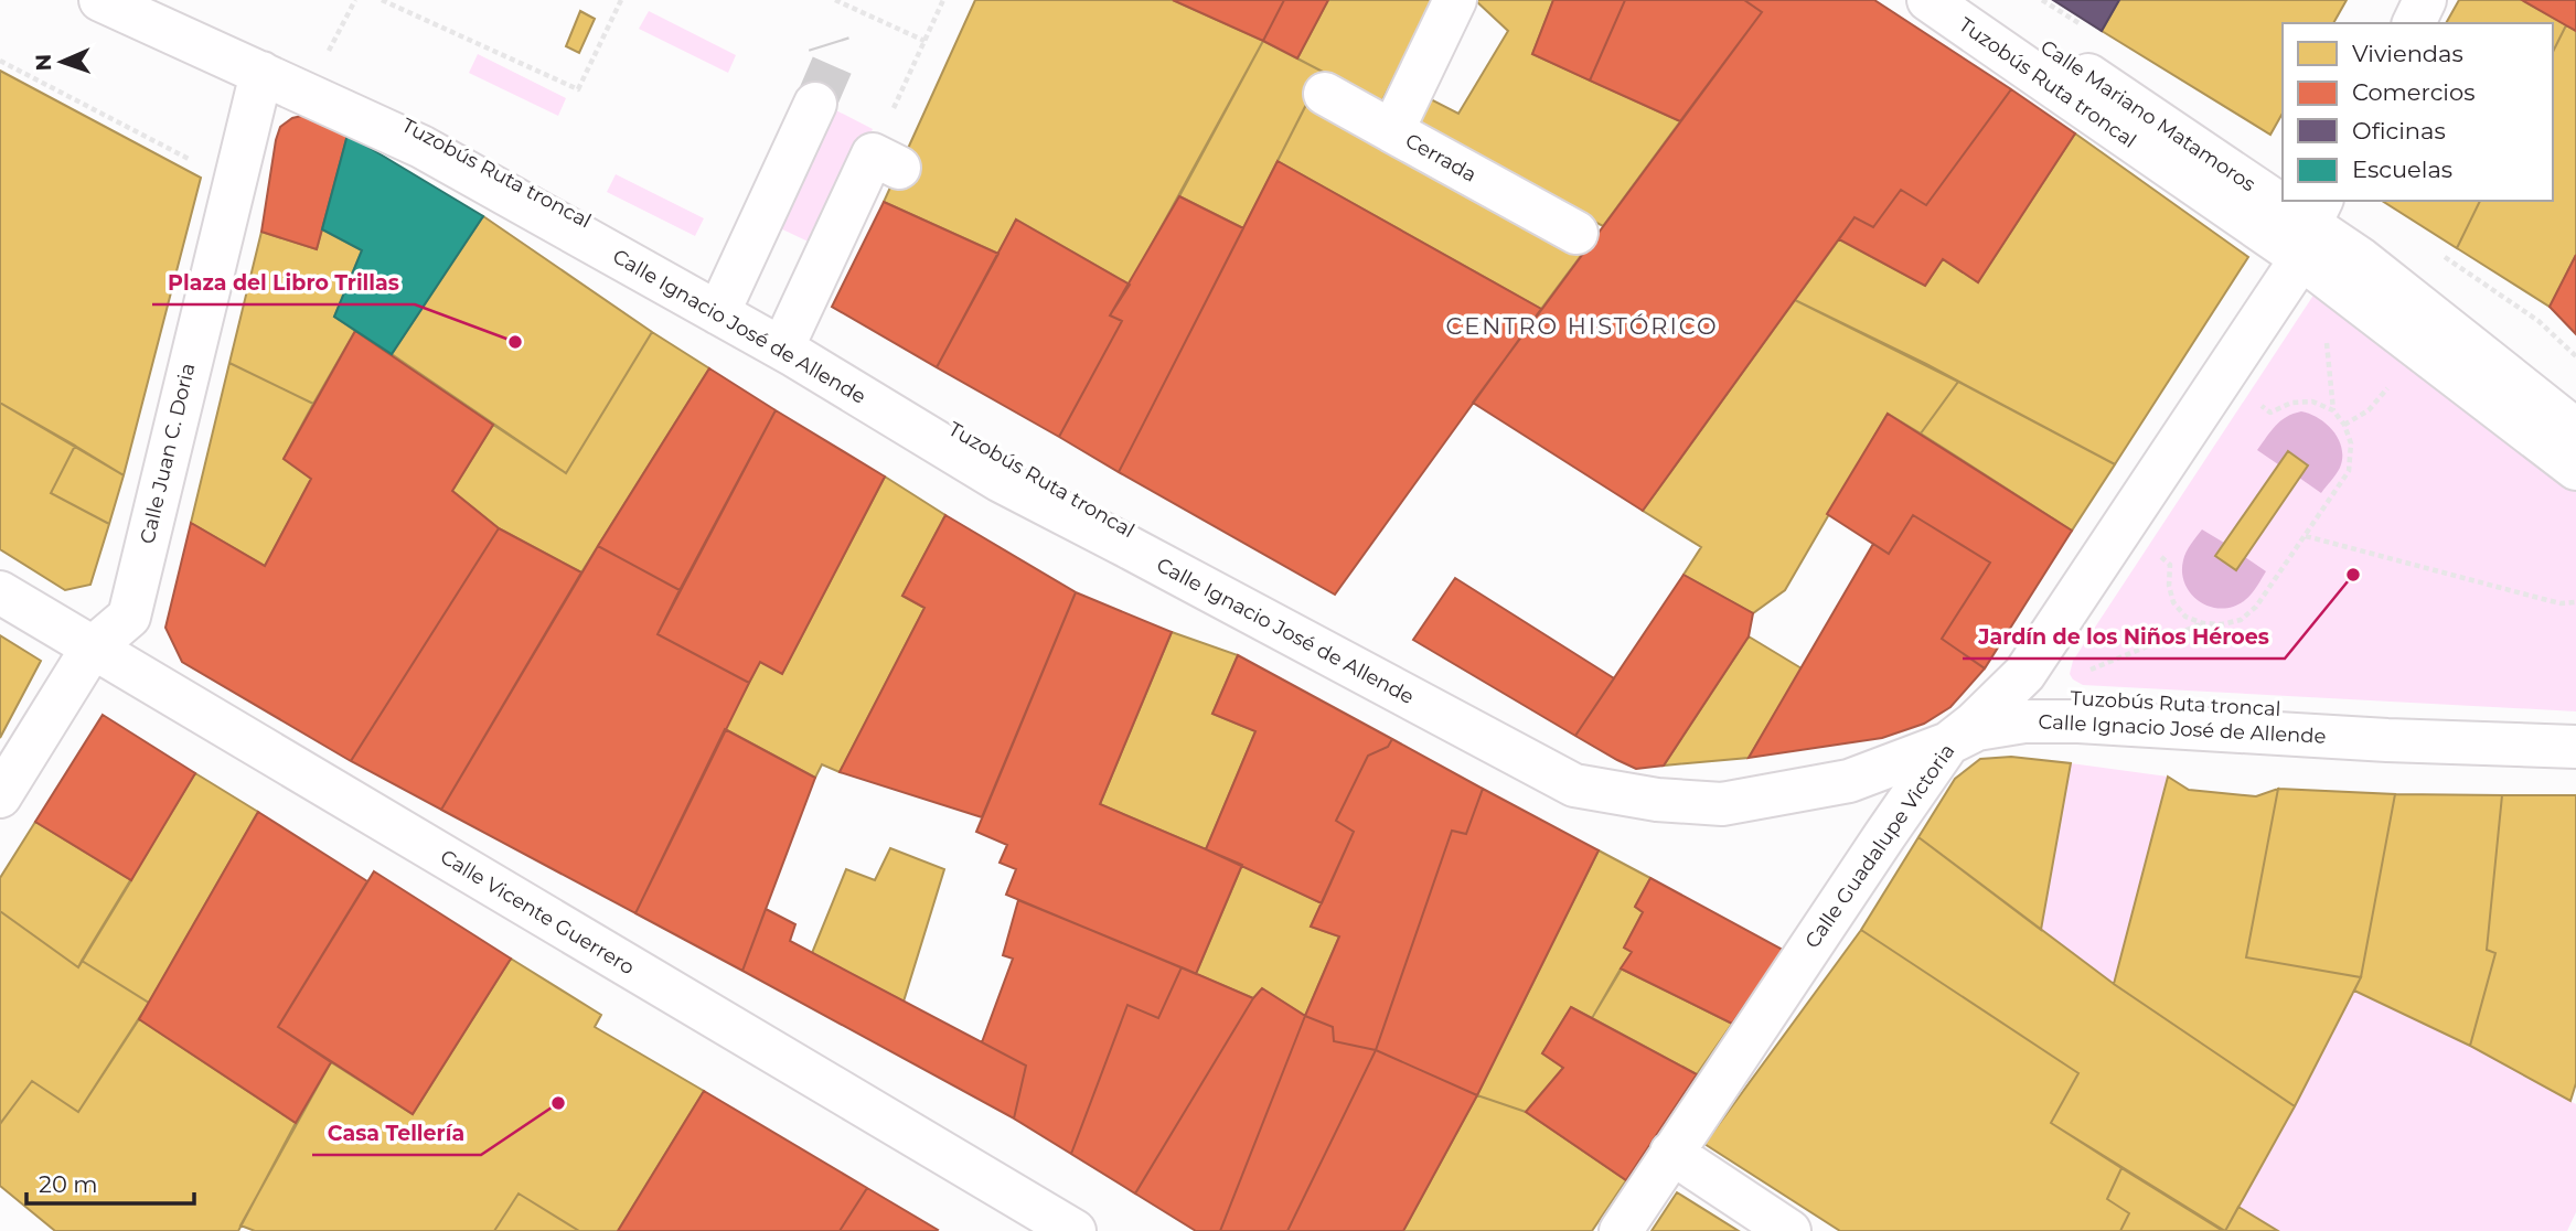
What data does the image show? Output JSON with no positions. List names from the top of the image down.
{
  "streets": {
    "street": [
      "Tuzobús Ruta troncal",
      "Calle Mariano Matamoros",
      "Cerrada",
      "Calle Ignacio José de Allende",
      "Calle Juan C. Doria",
      "Calle Guadalupe Victoria",
      "Calle Vicente Guerrero"
    ]
  },
  "crossings": [
    ["Tuzobús Ruta troncal", "Calle Mariano Matamoros"],
    ["Tuzobús Ruta troncal", "Calle Ignacio José de Allende"],
    ["Tuzobús Ruta troncal", "Calle Guadalupe Victoria"],
    ["Calle Mariano Matamoros", "Calle Guadalupe Victoria"],
    ["Calle Ignacio José de Allende", "Calle Juan C. Doria"],
    ["Calle Ignacio José de Allende", "Calle Guadalupe Victoria"],
    ["Calle Juan C. Doria", "Calle Vicente Guerrero"]
  ],
  "districts": ["CENTRO HISTÓRICO"],
  "places": ["Plaza del Libro Trillas", "Jardín de los Niños Héroes", "Casa Tellería"],
  "legend": [
    "Viviendas",
    "Comercios",
    "Oficinas",
    "Escuelas"
  ],
  "scale_bar": "20 m",
  "north": "left"
}
